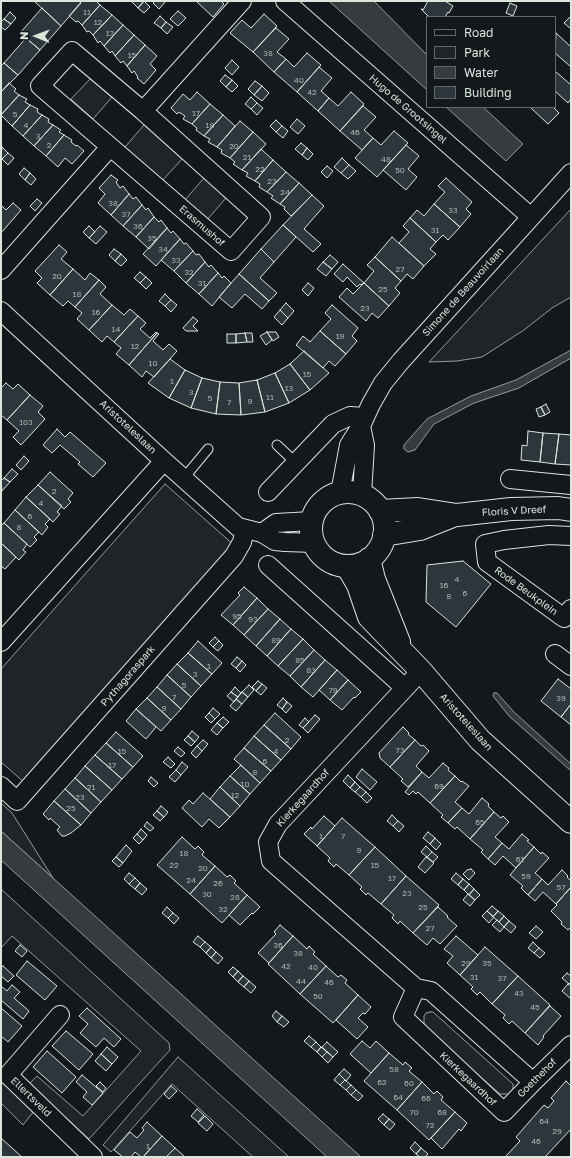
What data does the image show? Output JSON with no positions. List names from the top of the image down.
{
  "streets": {
    "street": [
      "Hugo de Grootsingel",
      "Erasmushof",
      "Simone de Beauvoirlaan",
      "Aristoteleslaan",
      "Floris V Dreef",
      "Rode Beukplein",
      "Pythagoraspark",
      "Kierkegaardhof",
      "Goethehof",
      "Ellertsveld"
    ]
  },
  "crossings": [
    ["Hugo de Grootsingel", "Simone de Beauvoirlaan"],
    ["Simone de Beauvoirlaan", "Aristoteleslaan"],
    ["Simone de Beauvoirlaan", "Floris V Dreef"],
    ["Aristoteleslaan", "Floris V Dreef"],
    ["Aristoteleslaan", "Pythagoraspark"],
    ["Aristoteleslaan", "Kierkegaardhof"],
    ["Kierkegaardhof", "Goethehof"]
  ],
  "house_numbers": [
    "11",
    "12",
    "13",
    "38",
    "15",
    "40",
    "42",
    "17",
    "5",
    "4",
    "18",
    "46",
    "3",
    "2",
    "20",
    "21",
    "48",
    "22",
    "50",
    "23",
    "24",
    "38",
    "33",
    "37",
    "36",
    "31",
    "35",
    "34",
    "33",
    "27",
    "32",
    "20",
    "31",
    "25",
    "18",
    "23",
    "16",
    "14",
    "19",
    "12",
    "10",
    "15",
    "1",
    "13",
    "3",
    "11",
    "5",
    "9",
    "7",
    "103",
    "2",
    "4",
    "6",
    "8",
    "4",
    "16",
    "6",
    "8",
    "95",
    "93",
    "89",
    "85",
    "1",
    "83",
    "3",
    "5",
    "79",
    "7",
    "39",
    "9",
    "2",
    "73",
    "15",
    "4",
    "6",
    "17",
    "8",
    "10",
    "69",
    "21",
    "12",
    "23",
    "25",
    "65",
    "1",
    "7",
    "9",
    "18",
    "61",
    "22",
    "15",
    "20",
    "59",
    "17",
    "24",
    "26",
    "57",
    "23",
    "30",
    "28",
    "25",
    "32",
    "27",
    "36",
    "38",
    "29",
    "35",
    "42",
    "40",
    "31",
    "37",
    "44",
    "46",
    "43",
    "50",
    "45",
    "58",
    "62",
    "60",
    "64",
    "66",
    "70",
    "68",
    "64",
    "72",
    "29",
    "46",
    "1"
  ],
  "legend": [
    "Road",
    "Park",
    "Water",
    "Building"
  ],
  "north": "left"
}
